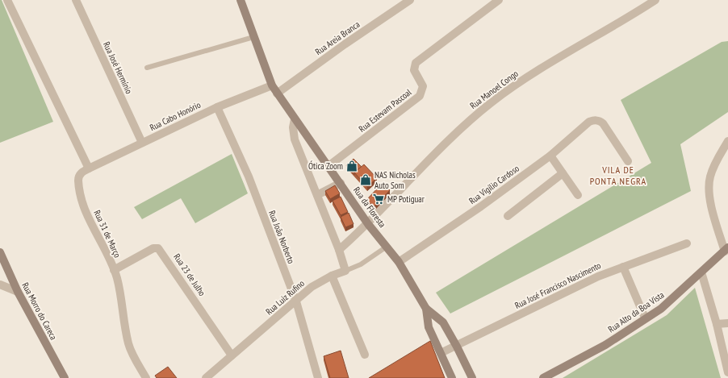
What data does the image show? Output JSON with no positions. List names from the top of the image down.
{
  "streets": {
    "street": [
      "Rua Areia Branca",
      "Rua José Hermínio",
      "Rua Manoel Congo",
      "Rua Estevam Pascoal",
      "Rua Cabo Honório",
      "Rua Vigílio Cardoso",
      "Rua da Floresta",
      "Rua 31 de Março",
      "Rua João Norberto",
      "Rua 23 de Julho",
      "Rua José Francisco Nascimento",
      "Rua Luiz Rufino",
      "Rua Morro do Careca",
      "Rua Alto da Boa Vista"
    ]
  },
  "crossings": [
    ["Rua Areia Branca", "Rua da Floresta"],
    ["Rua José Hermínio", "Rua Cabo Honório"],
    ["Rua Manoel Congo", "Rua da Floresta"],
    ["Rua Estevam Pascoal", "Rua da Floresta"],
    ["Rua Cabo Honório", "Rua da Floresta"],
    ["Rua Cabo Honório", "Rua 31 de Março"],
    ["Rua Cabo Honório", "Rua João Norberto"],
    ["Rua Vigílio Cardoso", "Rua da Floresta"],
    ["Rua da Floresta", "Rua José Francisco Nascimento"],
    ["Rua da Floresta", "Rua Luiz Rufino"],
    ["Rua 31 de Março", "Rua 23 de Julho"],
    ["Rua João Norberto", "Rua Luiz Rufino"],
    ["Rua 23 de Julho", "Rua Luiz Rufino"]
  ],
  "districts": ["VILA DE PONTA NEGRA"],
  "places": {
    "shop": ["Ótica Zoom", "NAS Nicholas Auto Som"],
    "supermarket": ["MP Potiguar"]
  }
}
